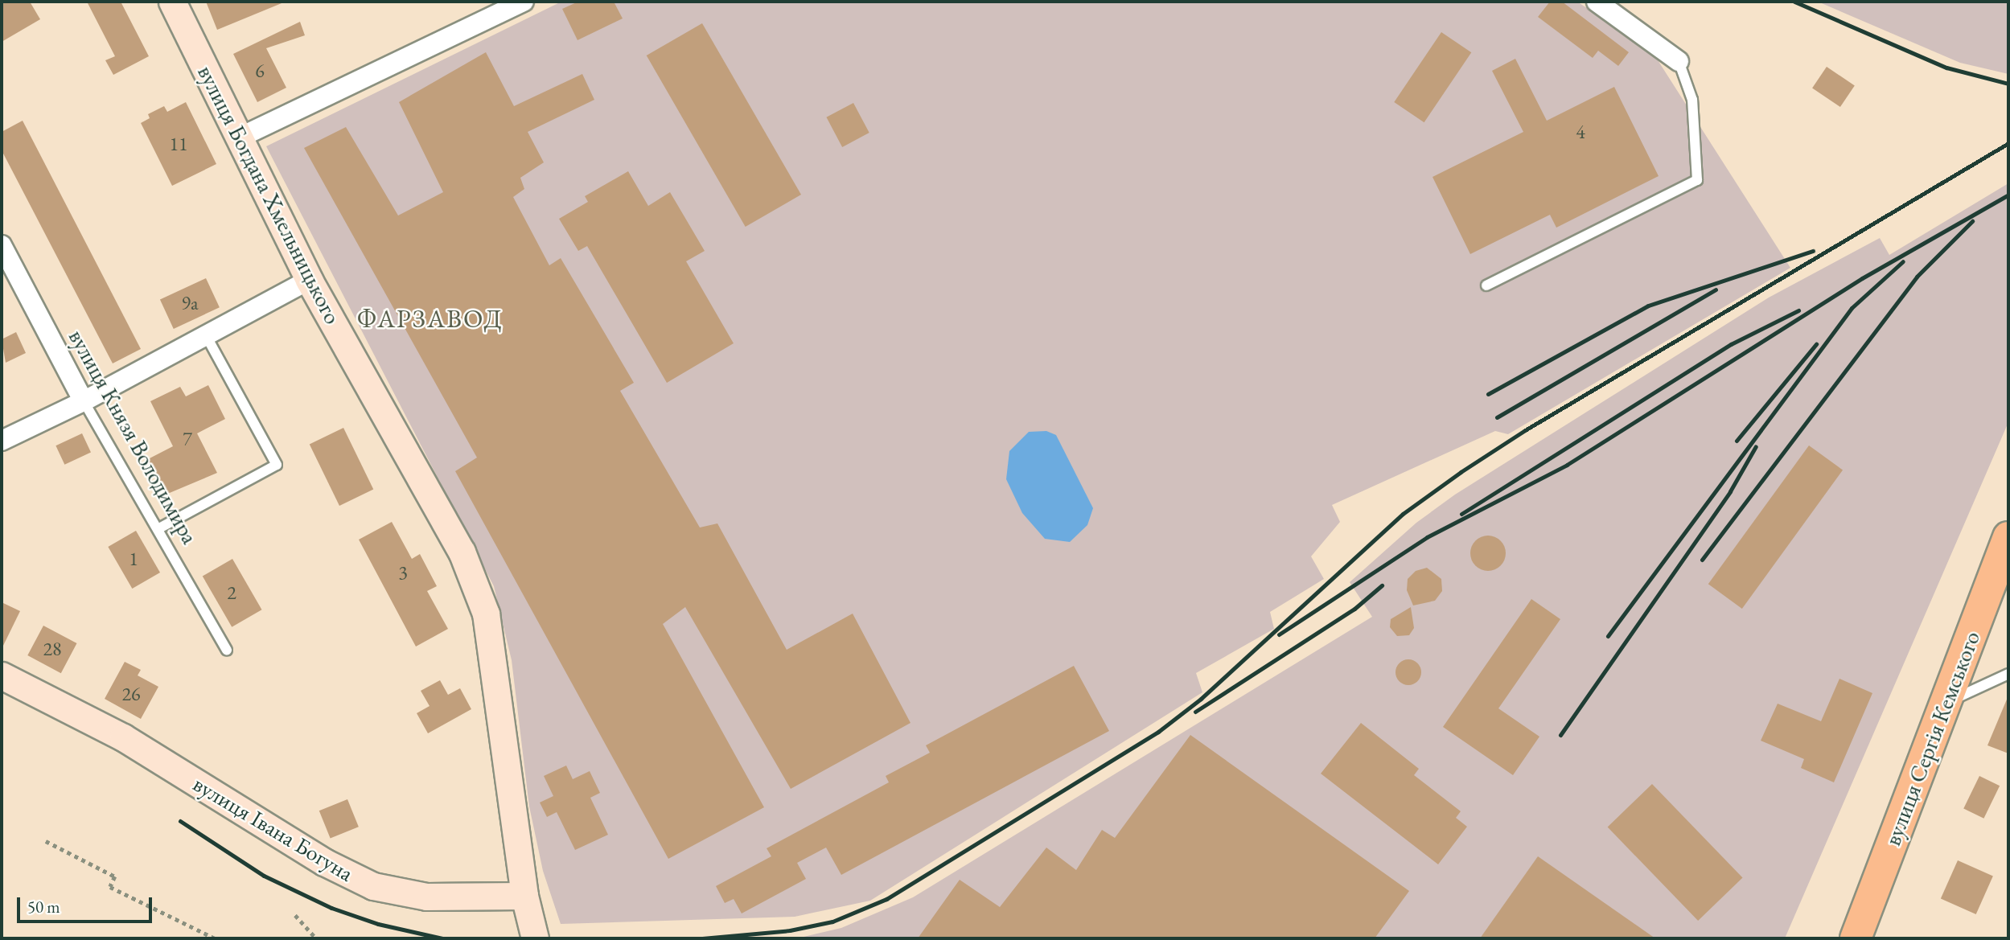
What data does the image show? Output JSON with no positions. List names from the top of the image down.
{
  "streets": {
    "highway": ["вулиця Сергія Кемського"],
    "street": ["вулиця Богдана Хмельницького", "вулиця Князя Володимира", "вулиця Івана Богуна"]
  },
  "crossings": [
    ["вулиця Богдана Хмельницького", "вулиця Івана Богуна"]
  ],
  "districts": ["ФАРЗАВОД"],
  "house_numbers": [
    "6",
    "4",
    "11",
    "9а",
    "7",
    "1",
    "3",
    "2",
    "28",
    "26"
  ],
  "scale_bar": "50 m"
}
